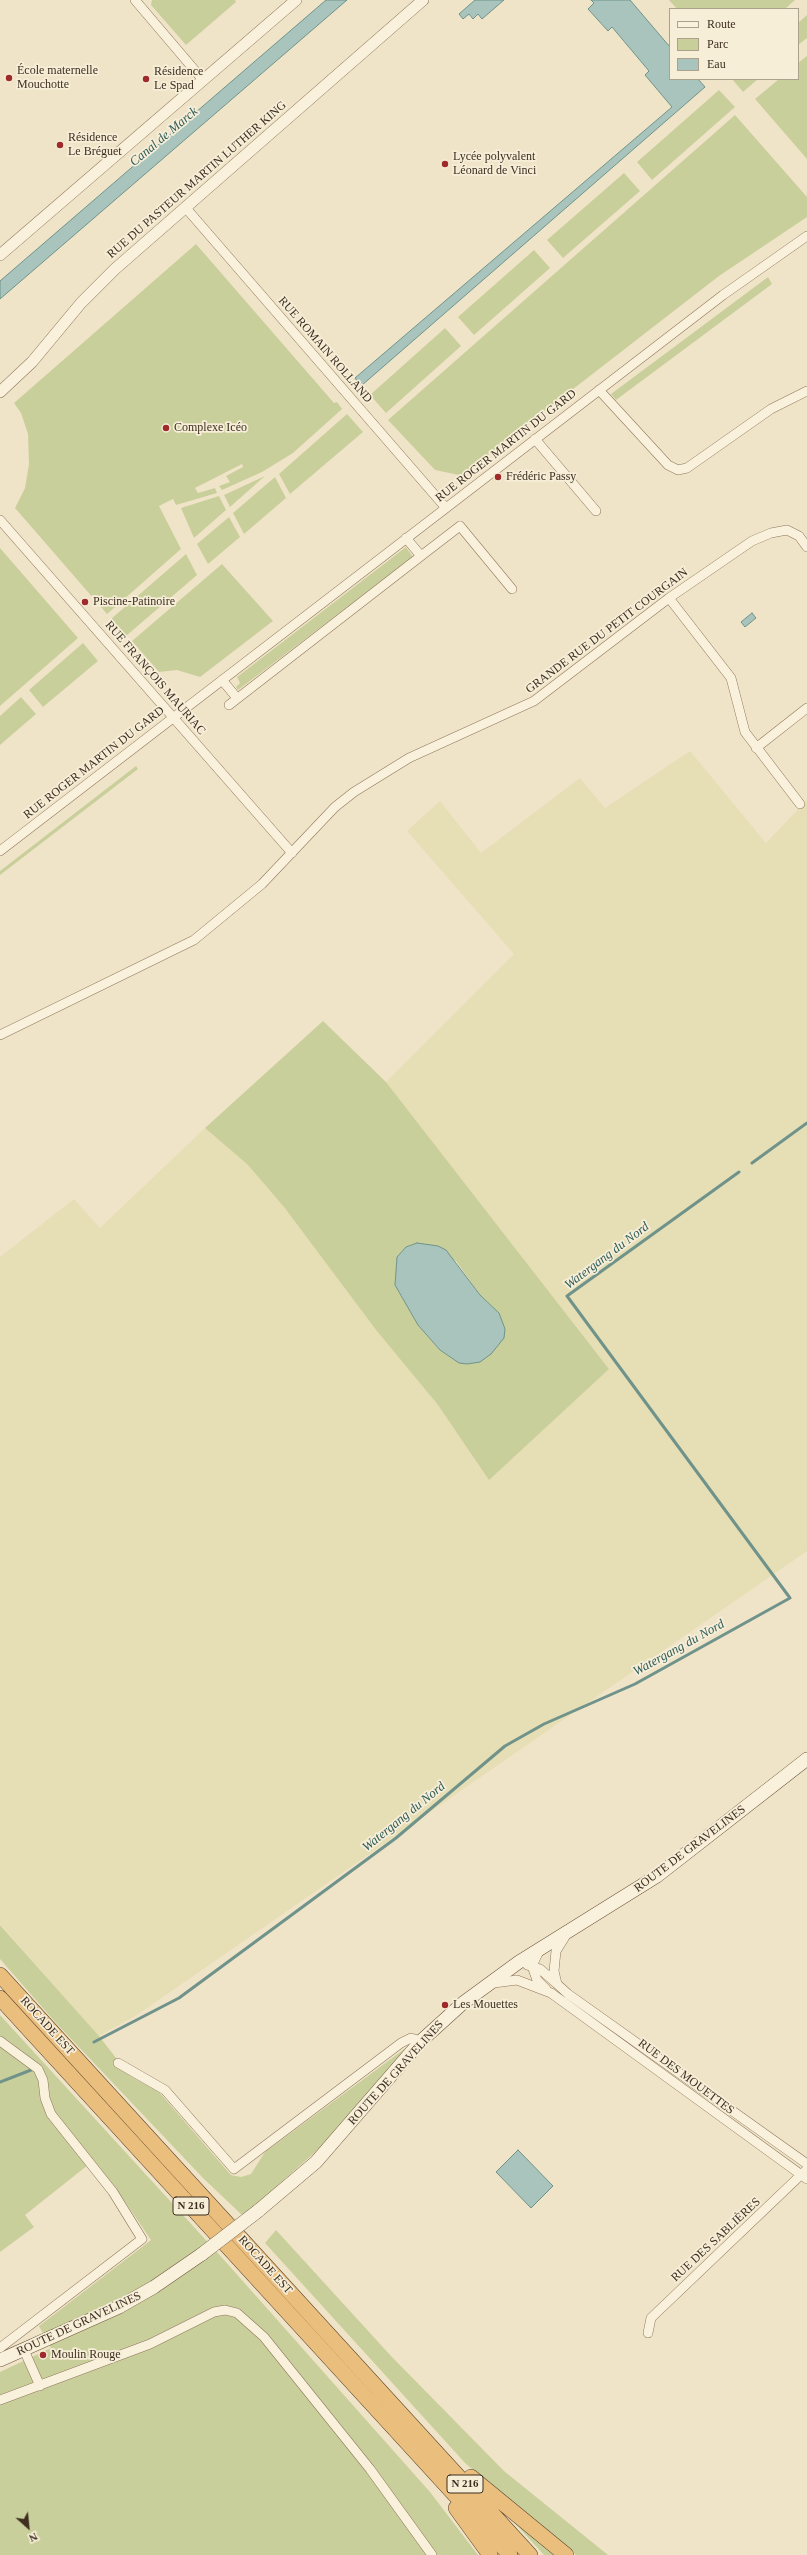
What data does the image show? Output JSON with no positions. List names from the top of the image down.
{
  "streets": {
    "highway": ["ROCADE EST", "N 216"],
    "main road": ["ROUTE DE GRAVELINES"],
    "street": [
      "RUE DU PASTEUR MARTIN LUTHER KING",
      "RUE ROMAIN ROLLAND",
      "RUE ROGER MARTIN DU GARD",
      "GRANDE RUE DU PETIT COURGAIN",
      "RUE FRANÇOIS MAURIAC",
      "RUE DES MOUETTES",
      "RUE DES SABLIÈRES"
    ]
  },
  "crossings": [
    ["RUE DU PASTEUR MARTIN LUTHER KING", "RUE ROMAIN ROLLAND"],
    ["RUE ROMAIN ROLLAND", "RUE ROGER MARTIN DU GARD"],
    ["RUE ROGER MARTIN DU GARD", "RUE FRANÇOIS MAURIAC"],
    ["GRANDE RUE DU PETIT COURGAIN", "RUE FRANÇOIS MAURIAC"],
    ["ROUTE DE GRAVELINES", "RUE DES MOUETTES"],
    ["RUE DES MOUETTES", "RUE DES SABLIÈRES"]
  ],
  "water": ["Canal de Marck", "Watergang du Nord"],
  "places": [
    "École maternelle Mouchotte",
    "Résidence Le Spad",
    "Résidence Le Bréguet",
    "Lycée polyvalent Léonard de Vinci",
    "Complexe Icéo",
    "Frédéric Passy",
    "Piscine-Patinoire",
    "Les Mouettes",
    "Moulin Rouge"
  ],
  "legend": ["Route", "Parc", "Eau"],
  "north": "bottom right"
}
